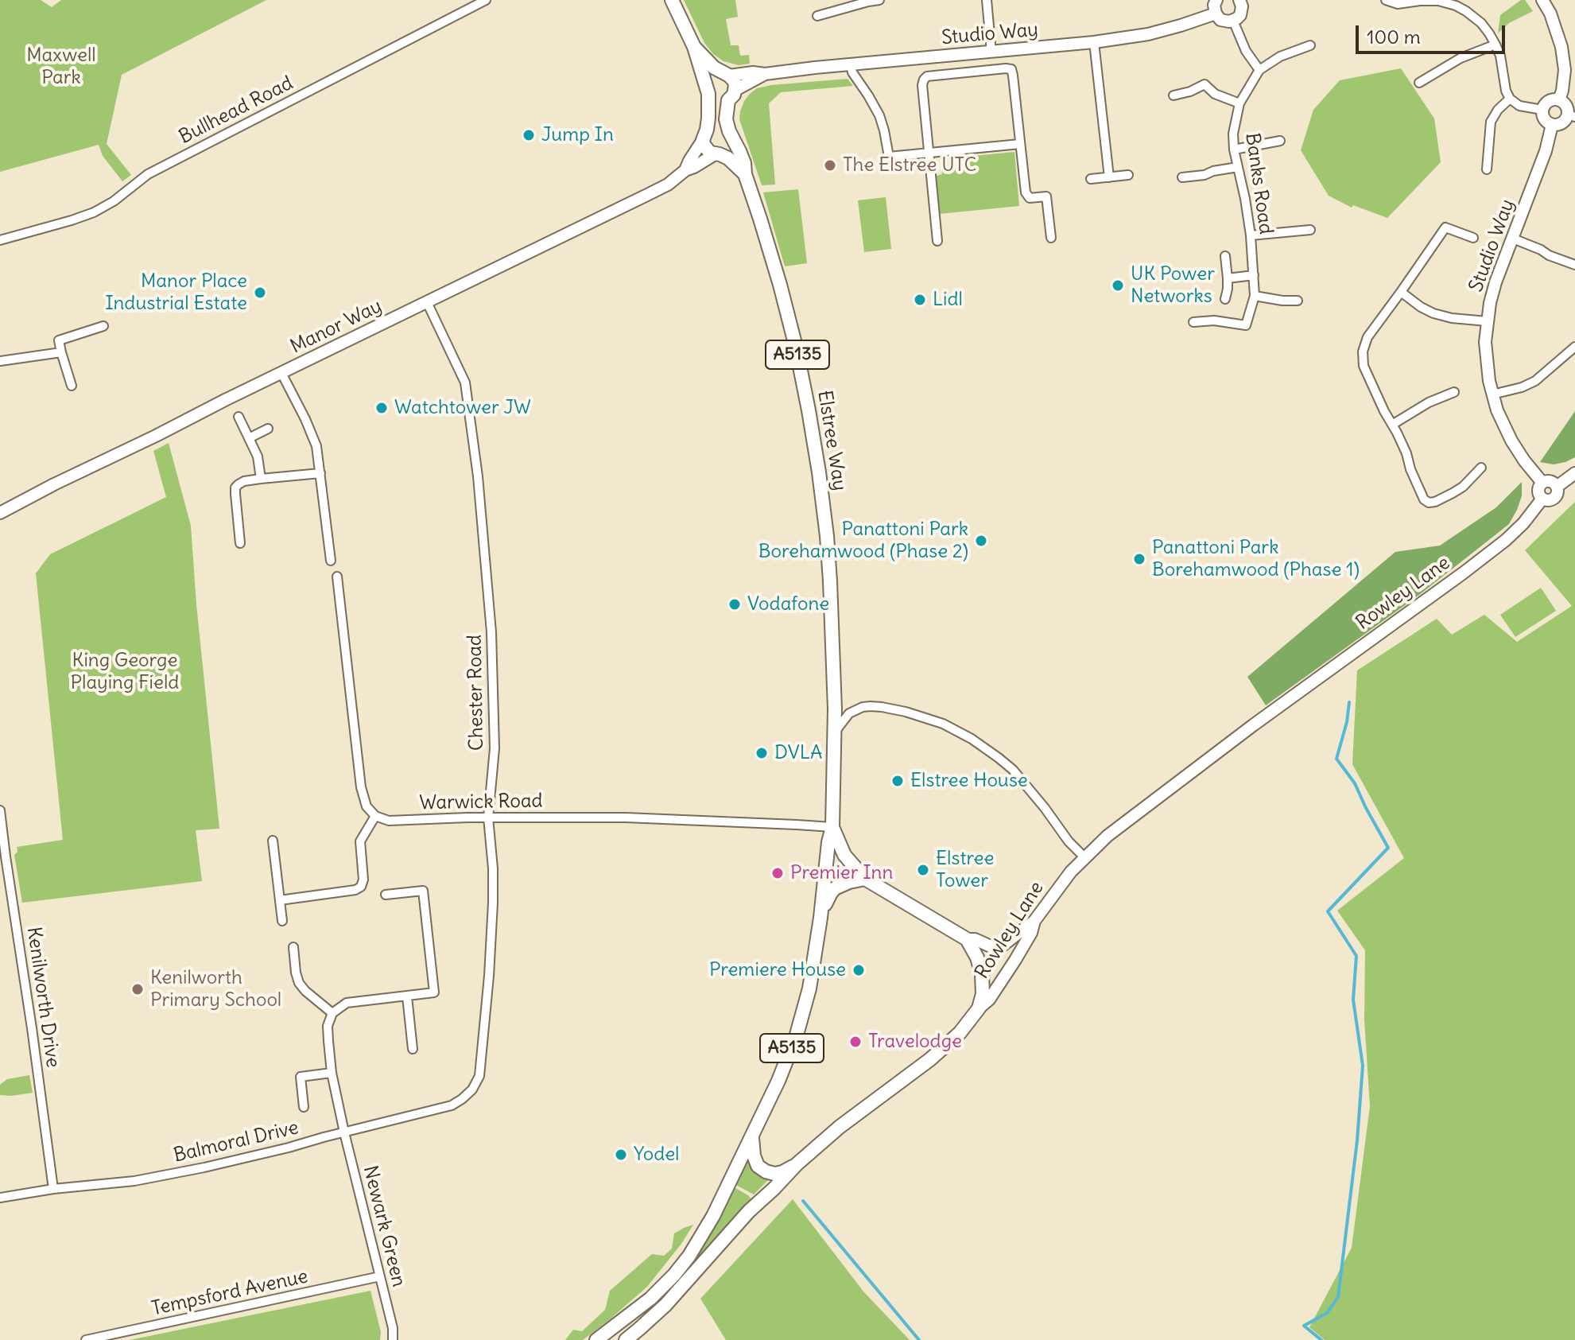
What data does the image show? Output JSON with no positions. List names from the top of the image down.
{
  "streets": {
    "main road": ["A5135", "Elstree Way", "Rowley Lane"],
    "street": [
      "Studio Way",
      "Bullhead Road",
      "Banks Road",
      "Manor Way",
      "Chester Road",
      "Warwick Road",
      "Kenilworth Drive",
      "Balmoral Drive",
      "Newark Green",
      "Tempsford Avenue"
    ]
  },
  "crossings": [
    ["Studio Way", "Elstree Way"],
    ["Studio Way", "Rowley Lane"],
    ["Manor Way", "Elstree Way"],
    ["Manor Way", "Chester Road"],
    ["A5135", "Elstree Way"],
    ["A5135", "Warwick Road"],
    ["Chester Road", "Warwick Road"],
    ["Chester Road", "Balmoral Drive"],
    ["Kenilworth Drive", "Balmoral Drive"],
    ["Balmoral Drive", "Newark Green"],
    ["Newark Green", "Tempsford Avenue"]
  ],
  "parks": ["Maxwell Park", "King George Playing Field"],
  "places": [
    "Jump In",
    "The Elstree UTC",
    "UK Power Networks",
    "Manor Place Industrial Estate",
    "Lidl",
    "Watchtower JW",
    "Panattoni Park Borehamwood (Phase 2)",
    "Panattoni Park Borehamwood (Phase 1)",
    "Vodafone",
    "DVLA",
    "Elstree House",
    "Elstree Tower",
    "Premier Inn",
    "Premiere House",
    "Kenilworth Primary School",
    "Travelodge",
    "Yodel"
  ],
  "scale_bar": "100 m"
}
